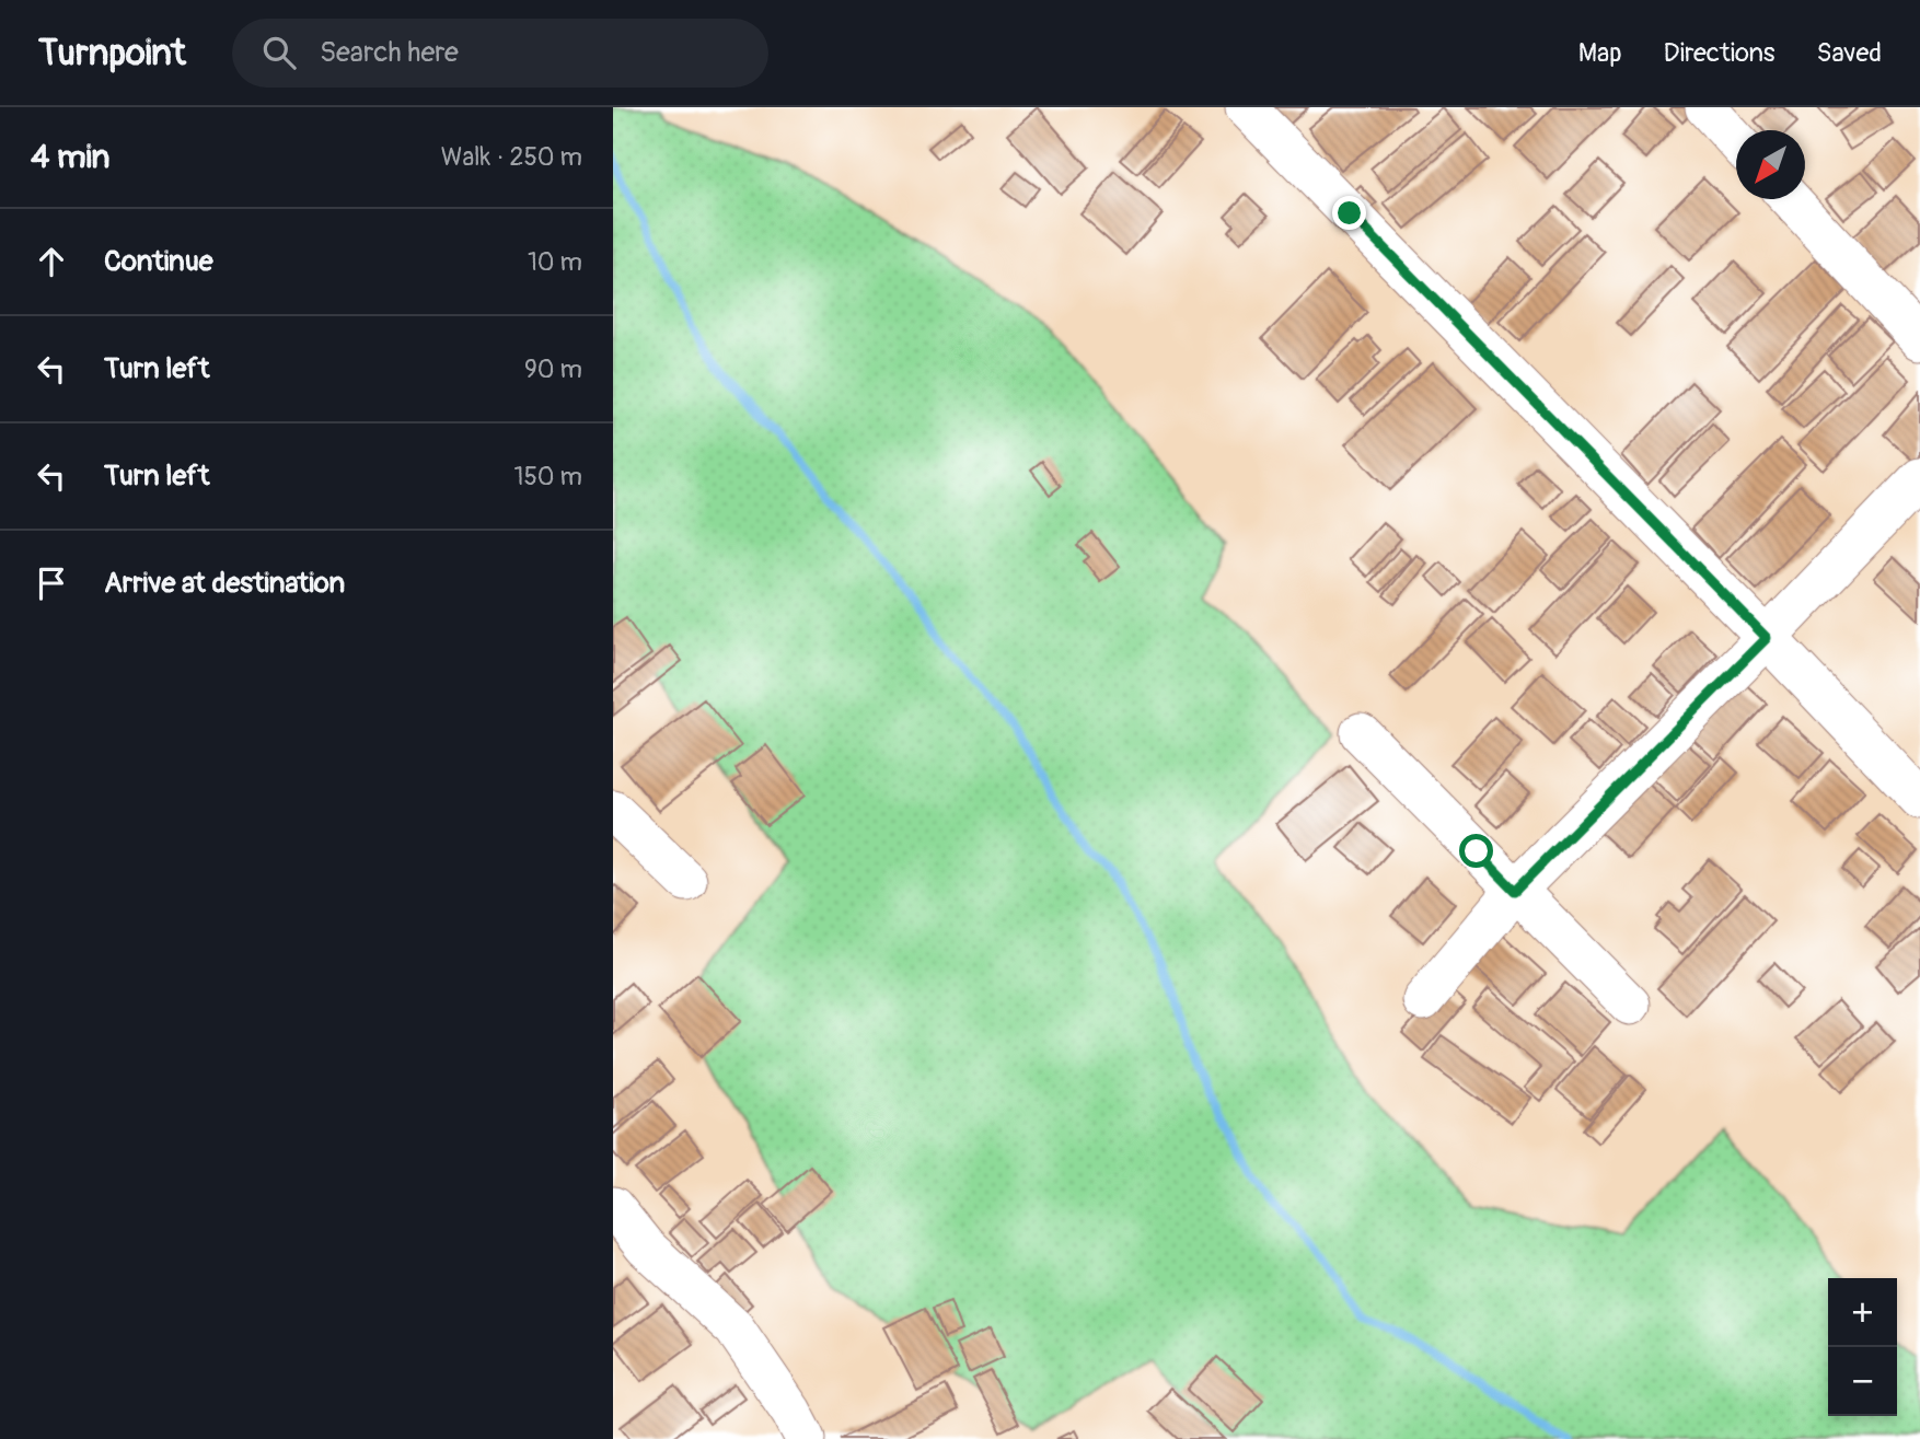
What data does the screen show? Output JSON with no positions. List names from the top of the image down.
{
  "north": "bottom left",
  "page": {
    "header": "Turnpoint",
    "search": "Search here",
    "nav": ["Map", "Directions", "Saved"],
    "heading": ["4 min", "Walk · 250 m"],
    "list": [
      ["Continue", "10 m"],
      ["Turn left", "90 m"],
      ["Turn left", "150 m"],
      "Arrive at destination"
    ],
    "map_buttons": ["+", "−"]
  }
}
